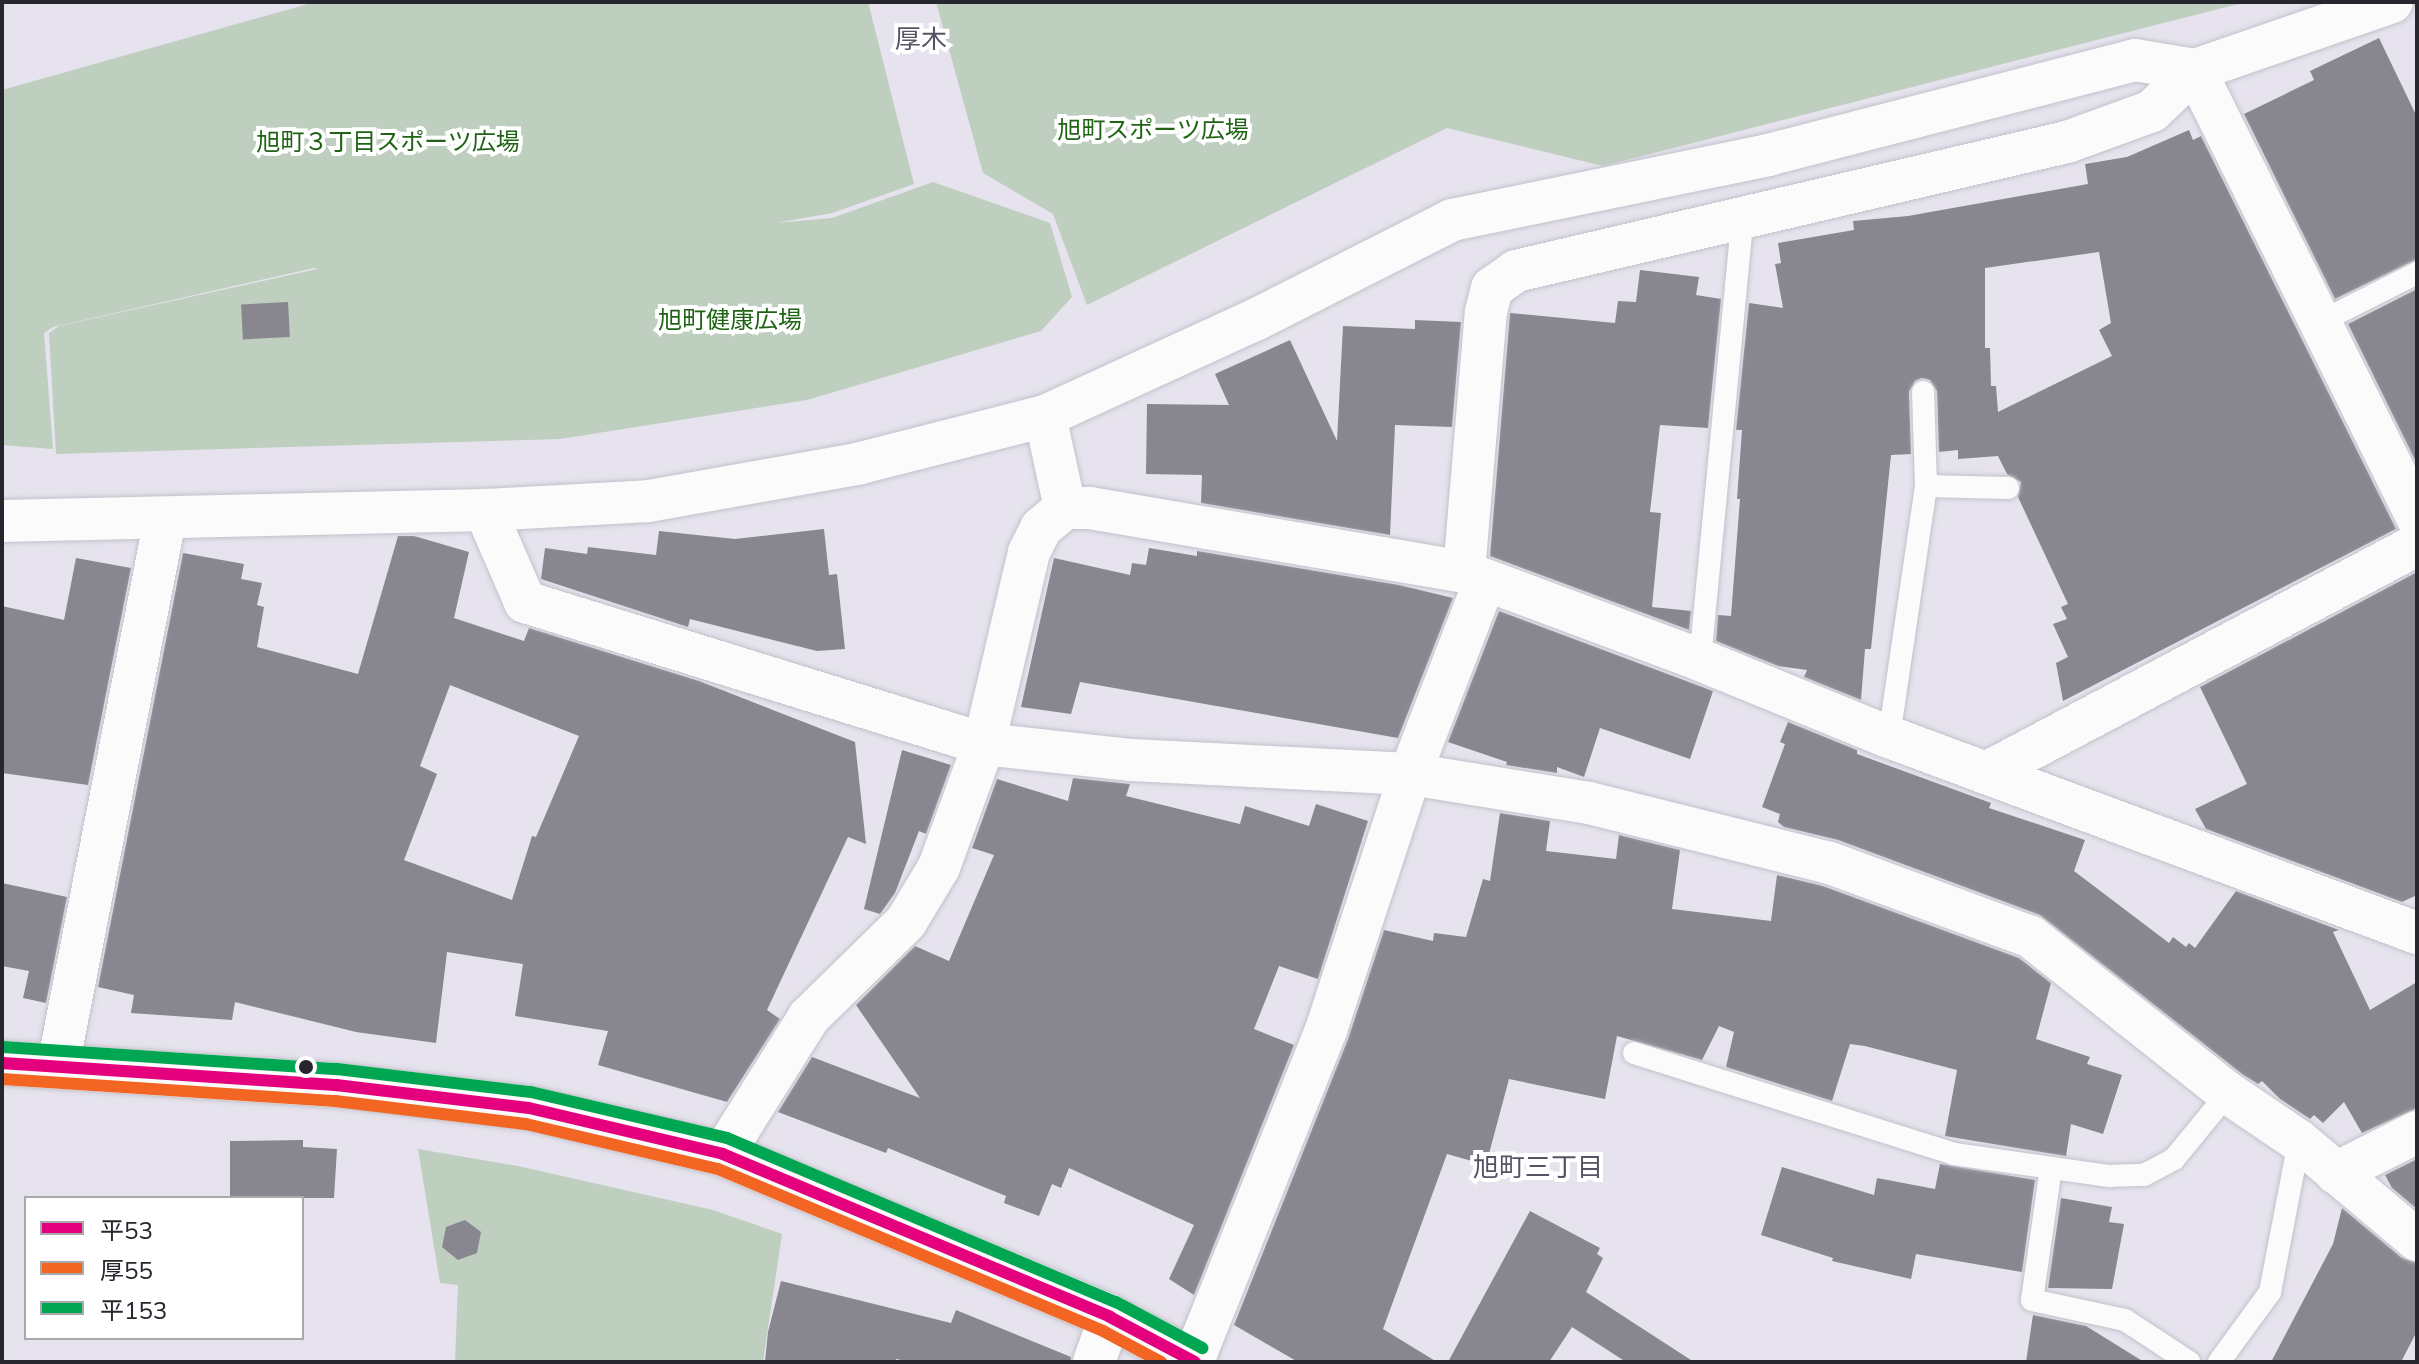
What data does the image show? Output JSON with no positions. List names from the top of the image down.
{
  "districts": ["厚木", "旭町三丁目"],
  "parks": ["旭町スポーツ広場", "旭町３丁目スポーツ広場", "旭町健康広場"],
  "lines": ["transit line 平153", "transit line 平53", "transit line 厚55"],
  "legend": ["平53", "厚55", "平153"]
}
